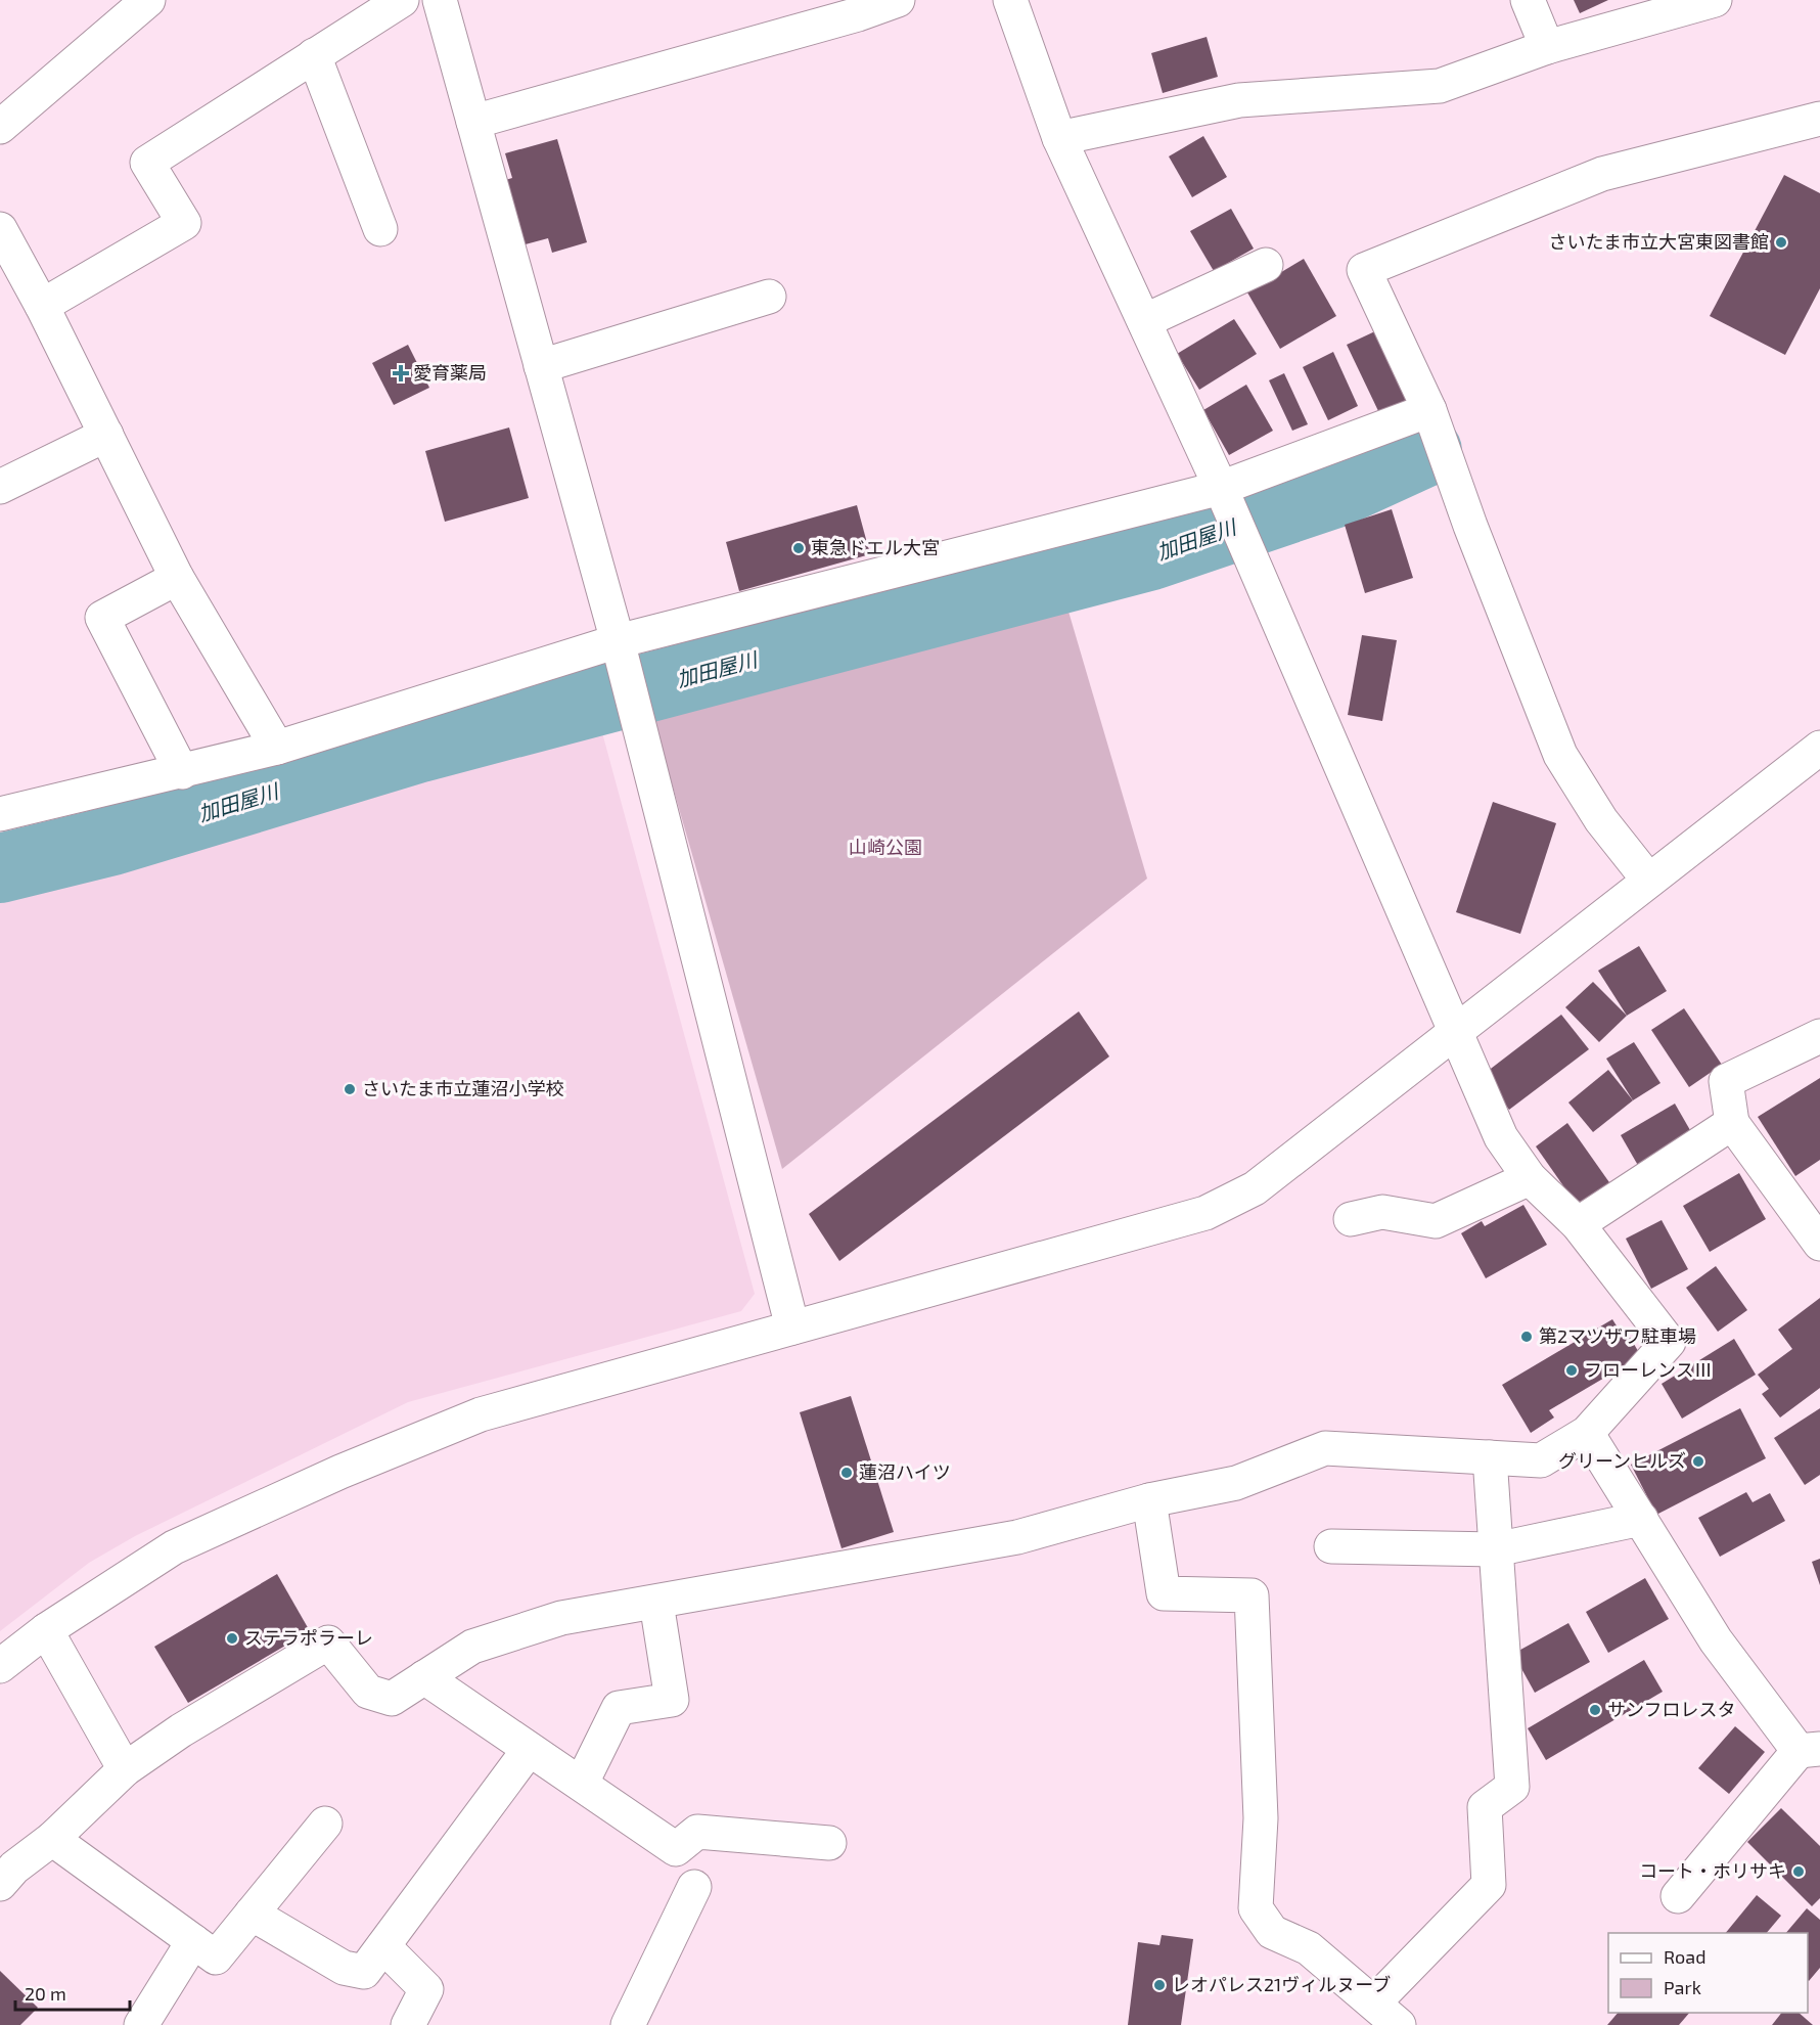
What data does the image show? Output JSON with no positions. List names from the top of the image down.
{
  "water": ["加田屋川"],
  "parks": ["山崎公園"],
  "places": {
    "other": [
      "さいたま市立大宮東図書館",
      "東急ドエル大宮",
      "さいたま市立蓮沼小学校",
      "第2マツザワ駐車場",
      "フローレンスⅢ",
      "グリーンヒルズ",
      "蓮沼ハイツ",
      "ステラポラーレ",
      "サンフロレスタ",
      "コート・ホリサキ",
      "レオパレス21ヴィルヌーブ"
    ],
    "health": ["愛育薬局"]
  },
  "legend": ["Road", "Park"],
  "scale_bar": "20 m"
}
